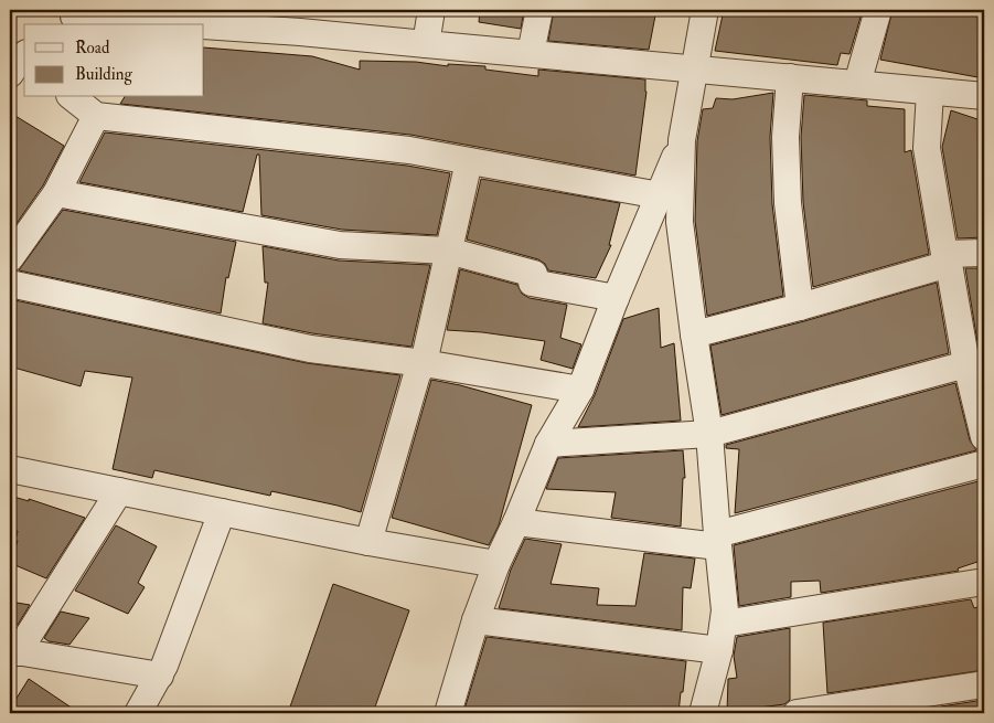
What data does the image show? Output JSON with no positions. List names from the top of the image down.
{
  "legend": ["Road", "Building"]
}
